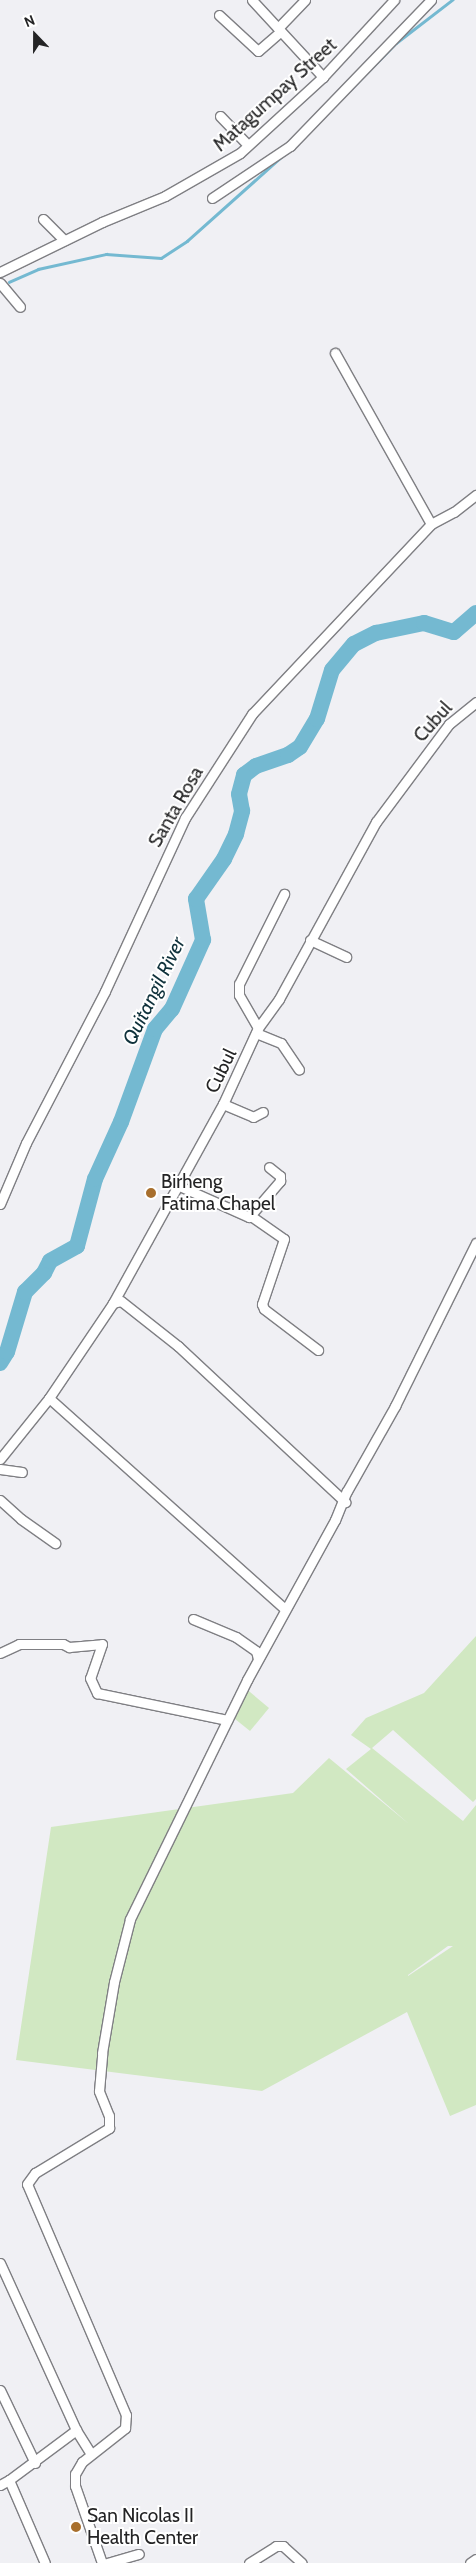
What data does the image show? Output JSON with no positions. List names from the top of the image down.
{
  "streets": {
    "street": ["Matagumpay Street", "Cubul", "Santa Rosa"]
  },
  "water": ["Quitangil River"],
  "places": ["Birheng Fatima Chapel", "San Nicolas II Health Center"],
  "north": "top"
}
